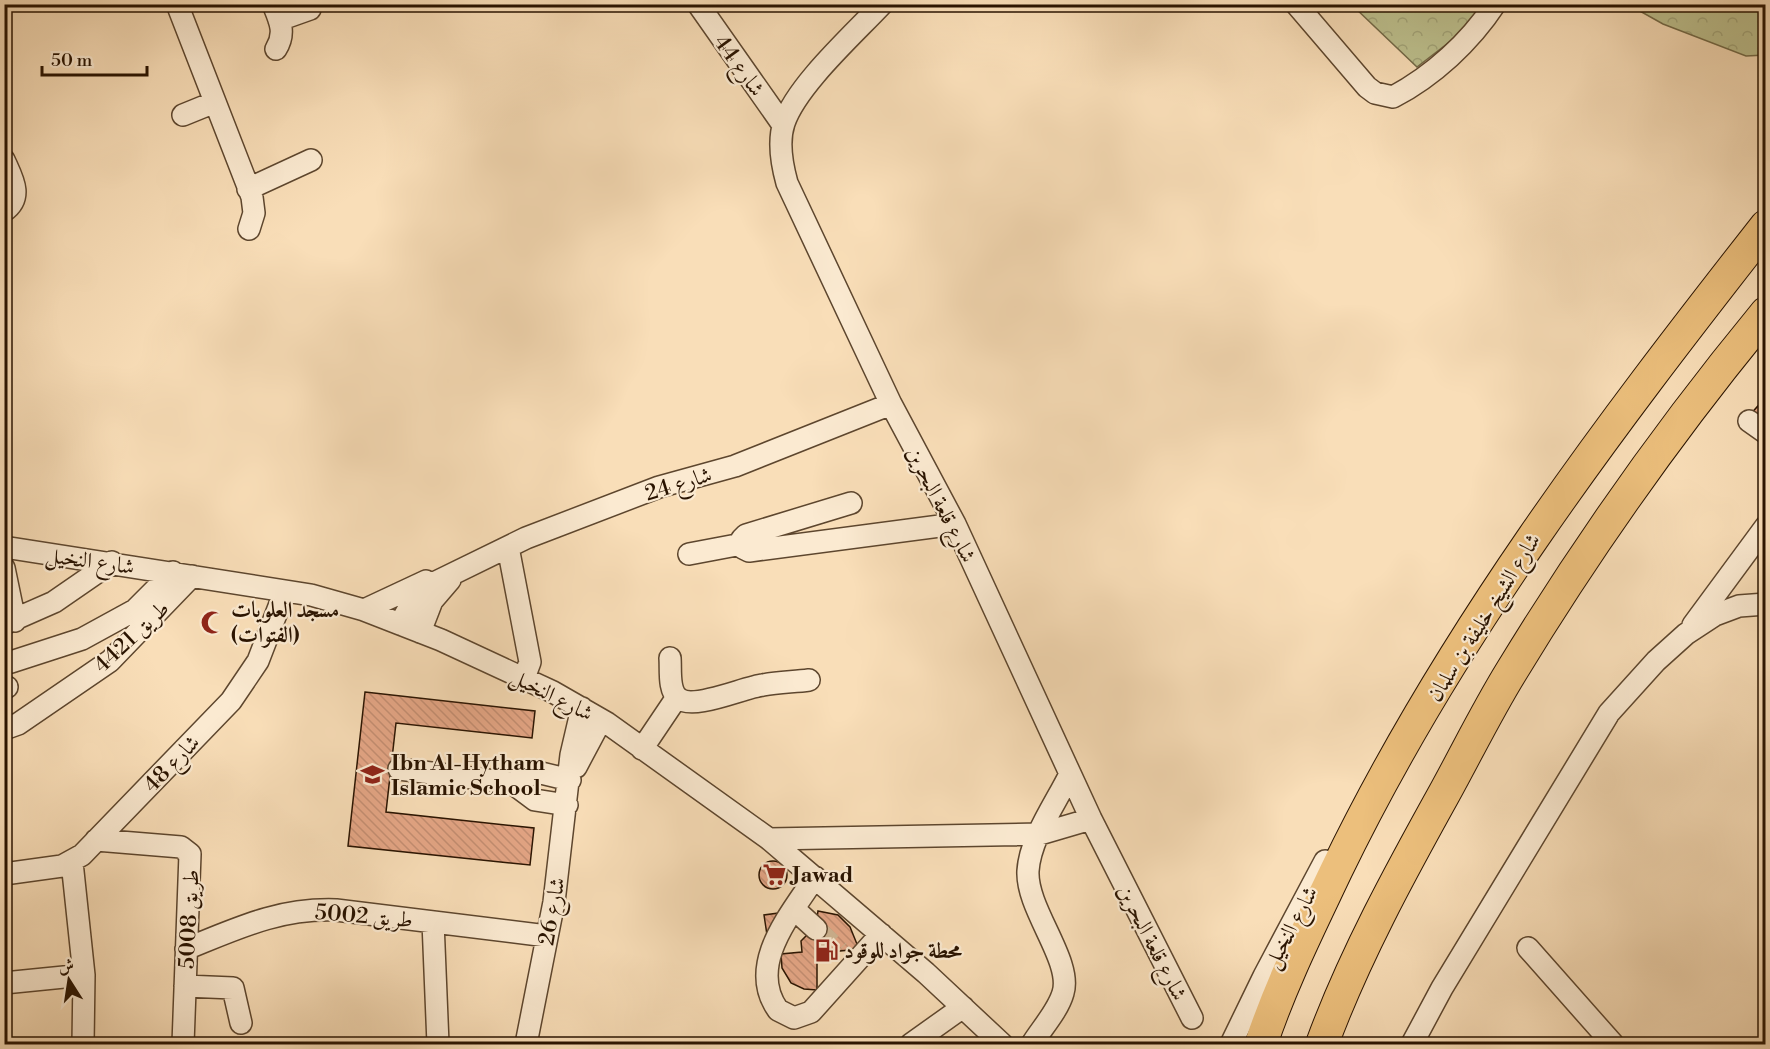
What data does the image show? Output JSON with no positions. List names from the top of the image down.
{
  "streets": {
    "highway": ["شارع الشيخ خليفة بن سلمان"],
    "street": [
      "شارع 44",
      "شارع 24",
      "شارع قلعة البحرين",
      "شارع النخيل",
      "طريق 4421",
      "شارع 48",
      "شارع 26",
      "طريق 5002",
      "طريق 5008"
    ]
  },
  "crossings": [
    ["شارع 44", "شارع قلعة البحرين"],
    ["شارع 24", "شارع قلعة البحرين"],
    ["شارع 24", "شارع النخيل"],
    ["شارع النخيل", "شارع الشيخ خليفة بن سلمان"],
    ["شارع النخيل", "طريق 4421"],
    ["شارع النخيل", "شارع 48"],
    ["شارع النخيل", "شارع 26"],
    ["شارع 48", "طريق 5008"],
    ["شارع 26", "طريق 5002"],
    ["طريق 5002", "طريق 5008"]
  ],
  "places": {
    "mosque": ["مسجد العلويات (الفتوات)"],
    "school or university": ["Ibn Al-Hytham Islamic School"],
    "supermarket": ["Jawad"],
    "fuel station": ["محطة جواد للوقود"]
  },
  "scale_bar": "50 m",
  "north": "top"
}
